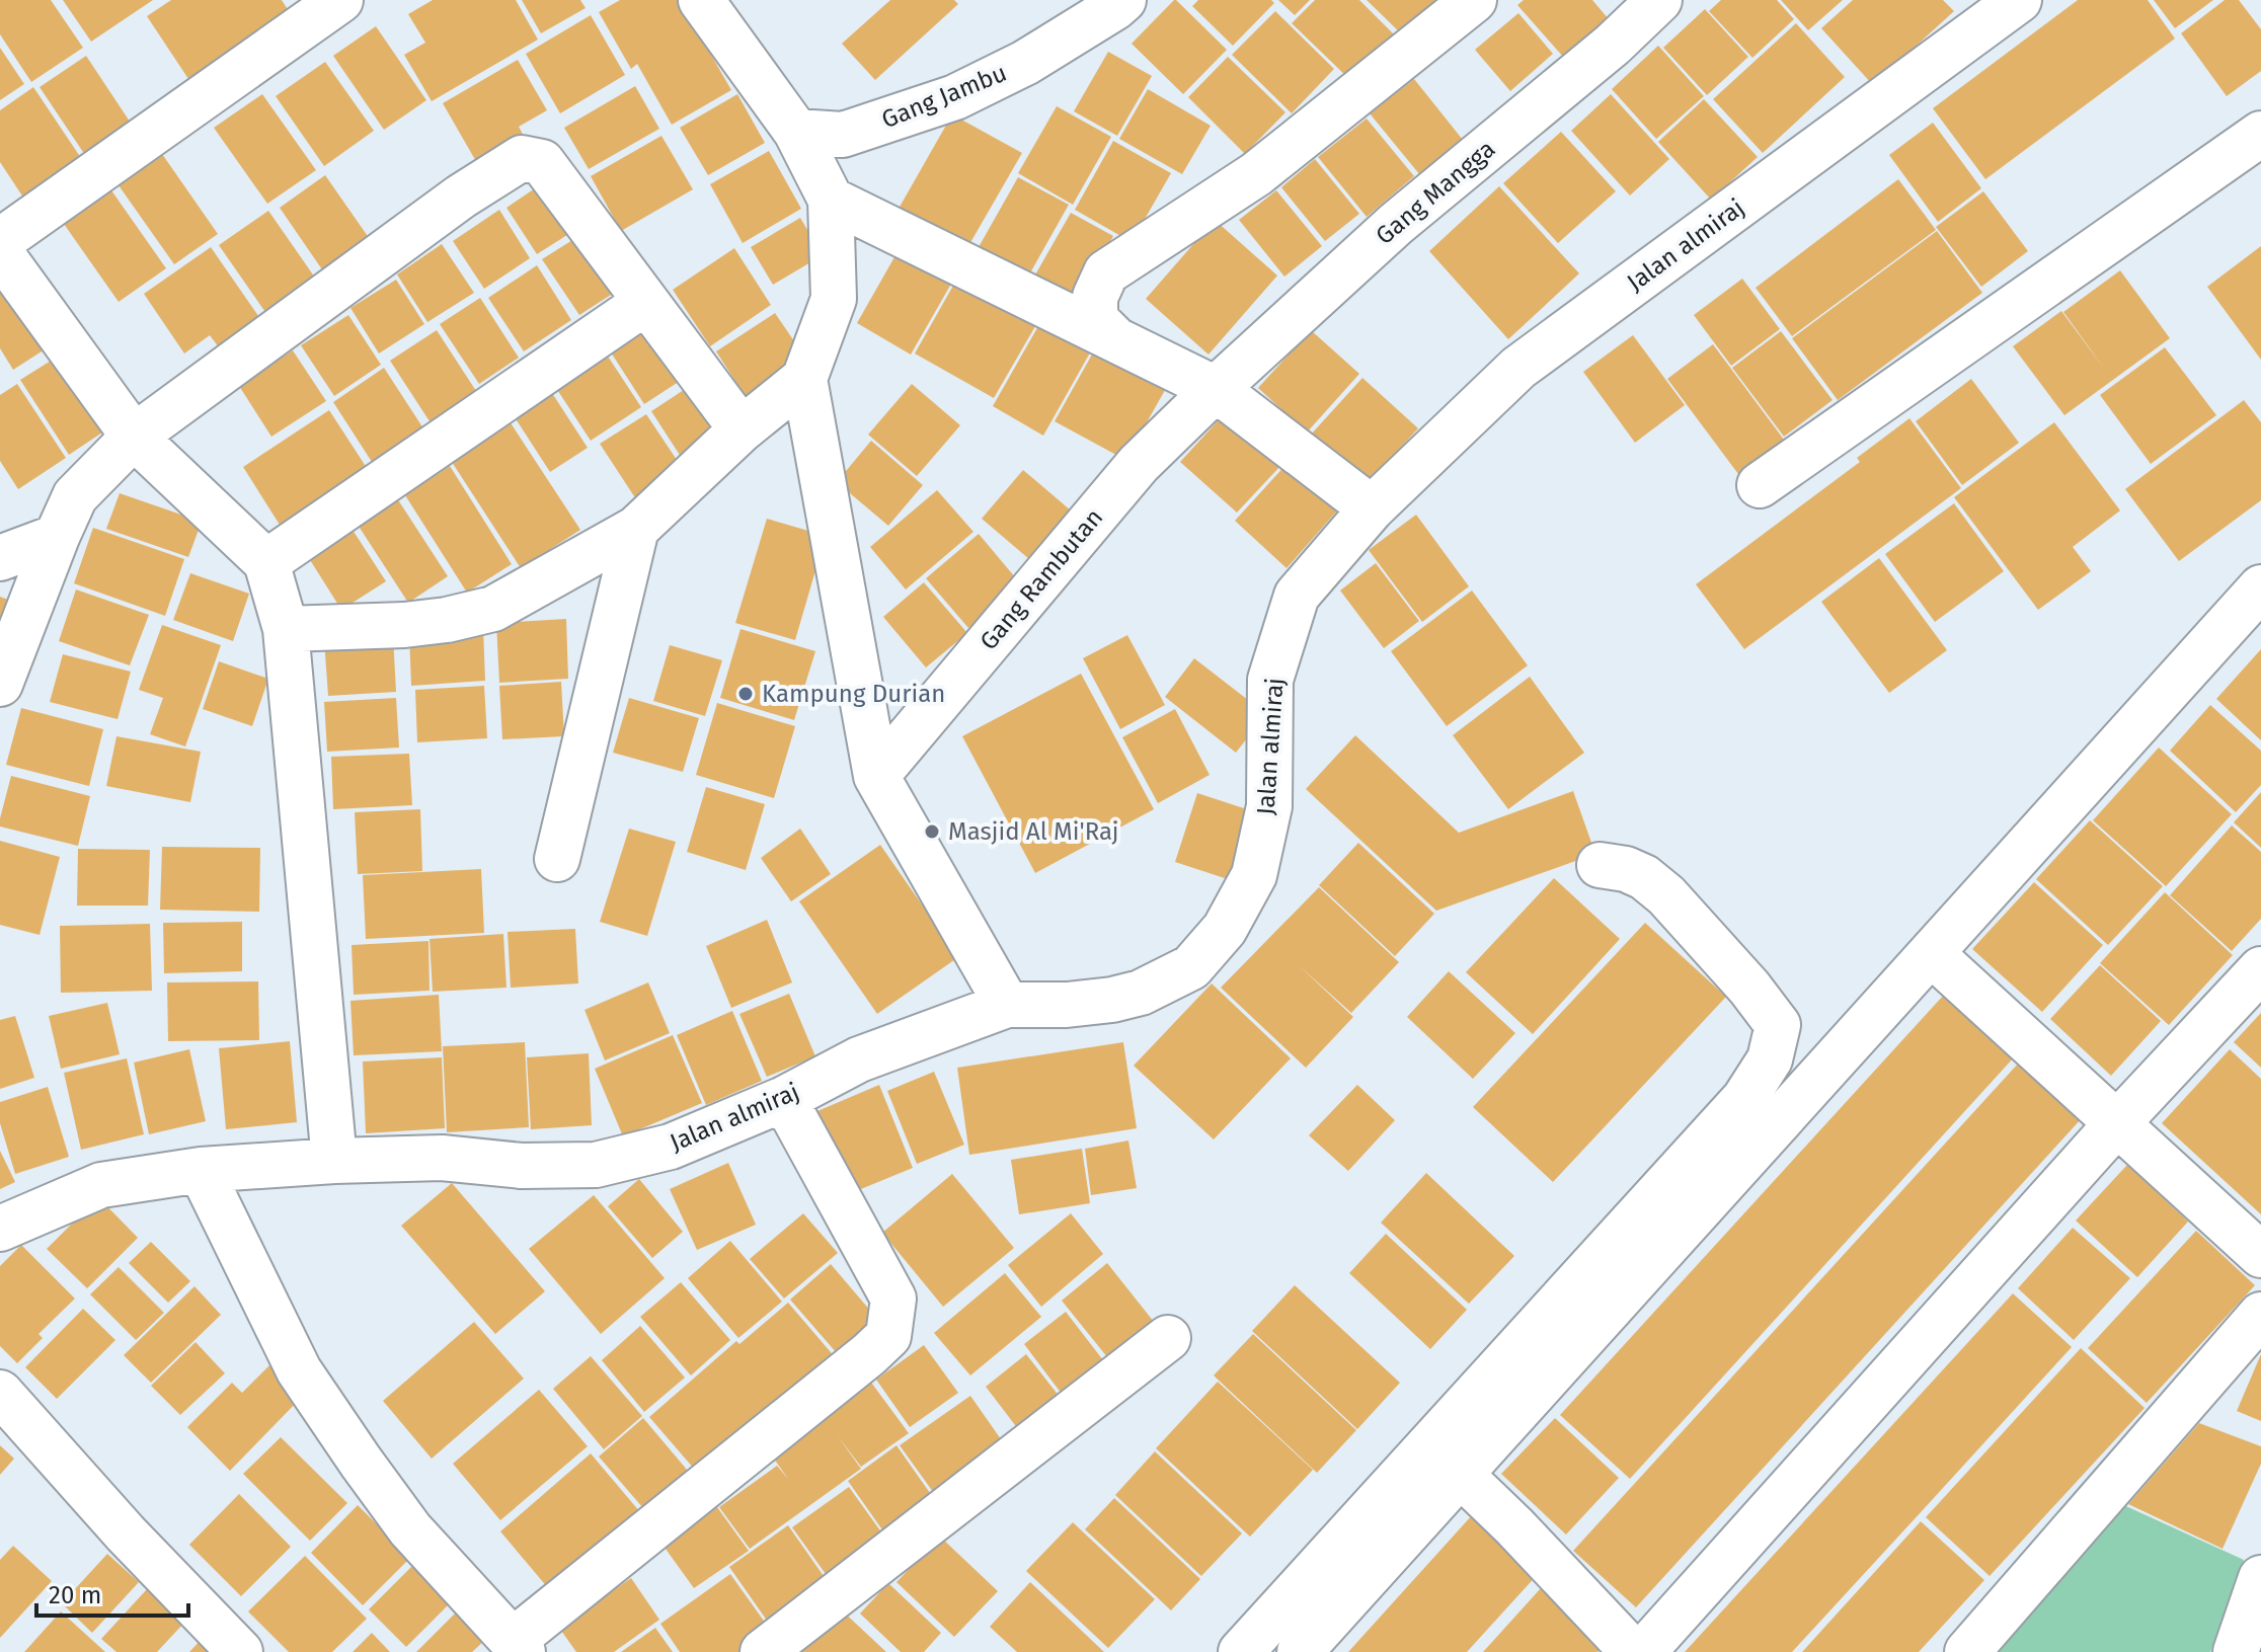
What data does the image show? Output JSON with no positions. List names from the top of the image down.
{
  "streets": {
    "street": [
      "Gang Jambu",
      "Gang Mangga",
      "Jalan almiraj",
      "Gang Rambutan"
    ]
  },
  "crossings": [
    ["Gang Mangga", "Gang Rambutan"]
  ],
  "places": ["Kampung Durian", "Masjid Al Mi'Raj"],
  "scale_bar": "20 m"
}
